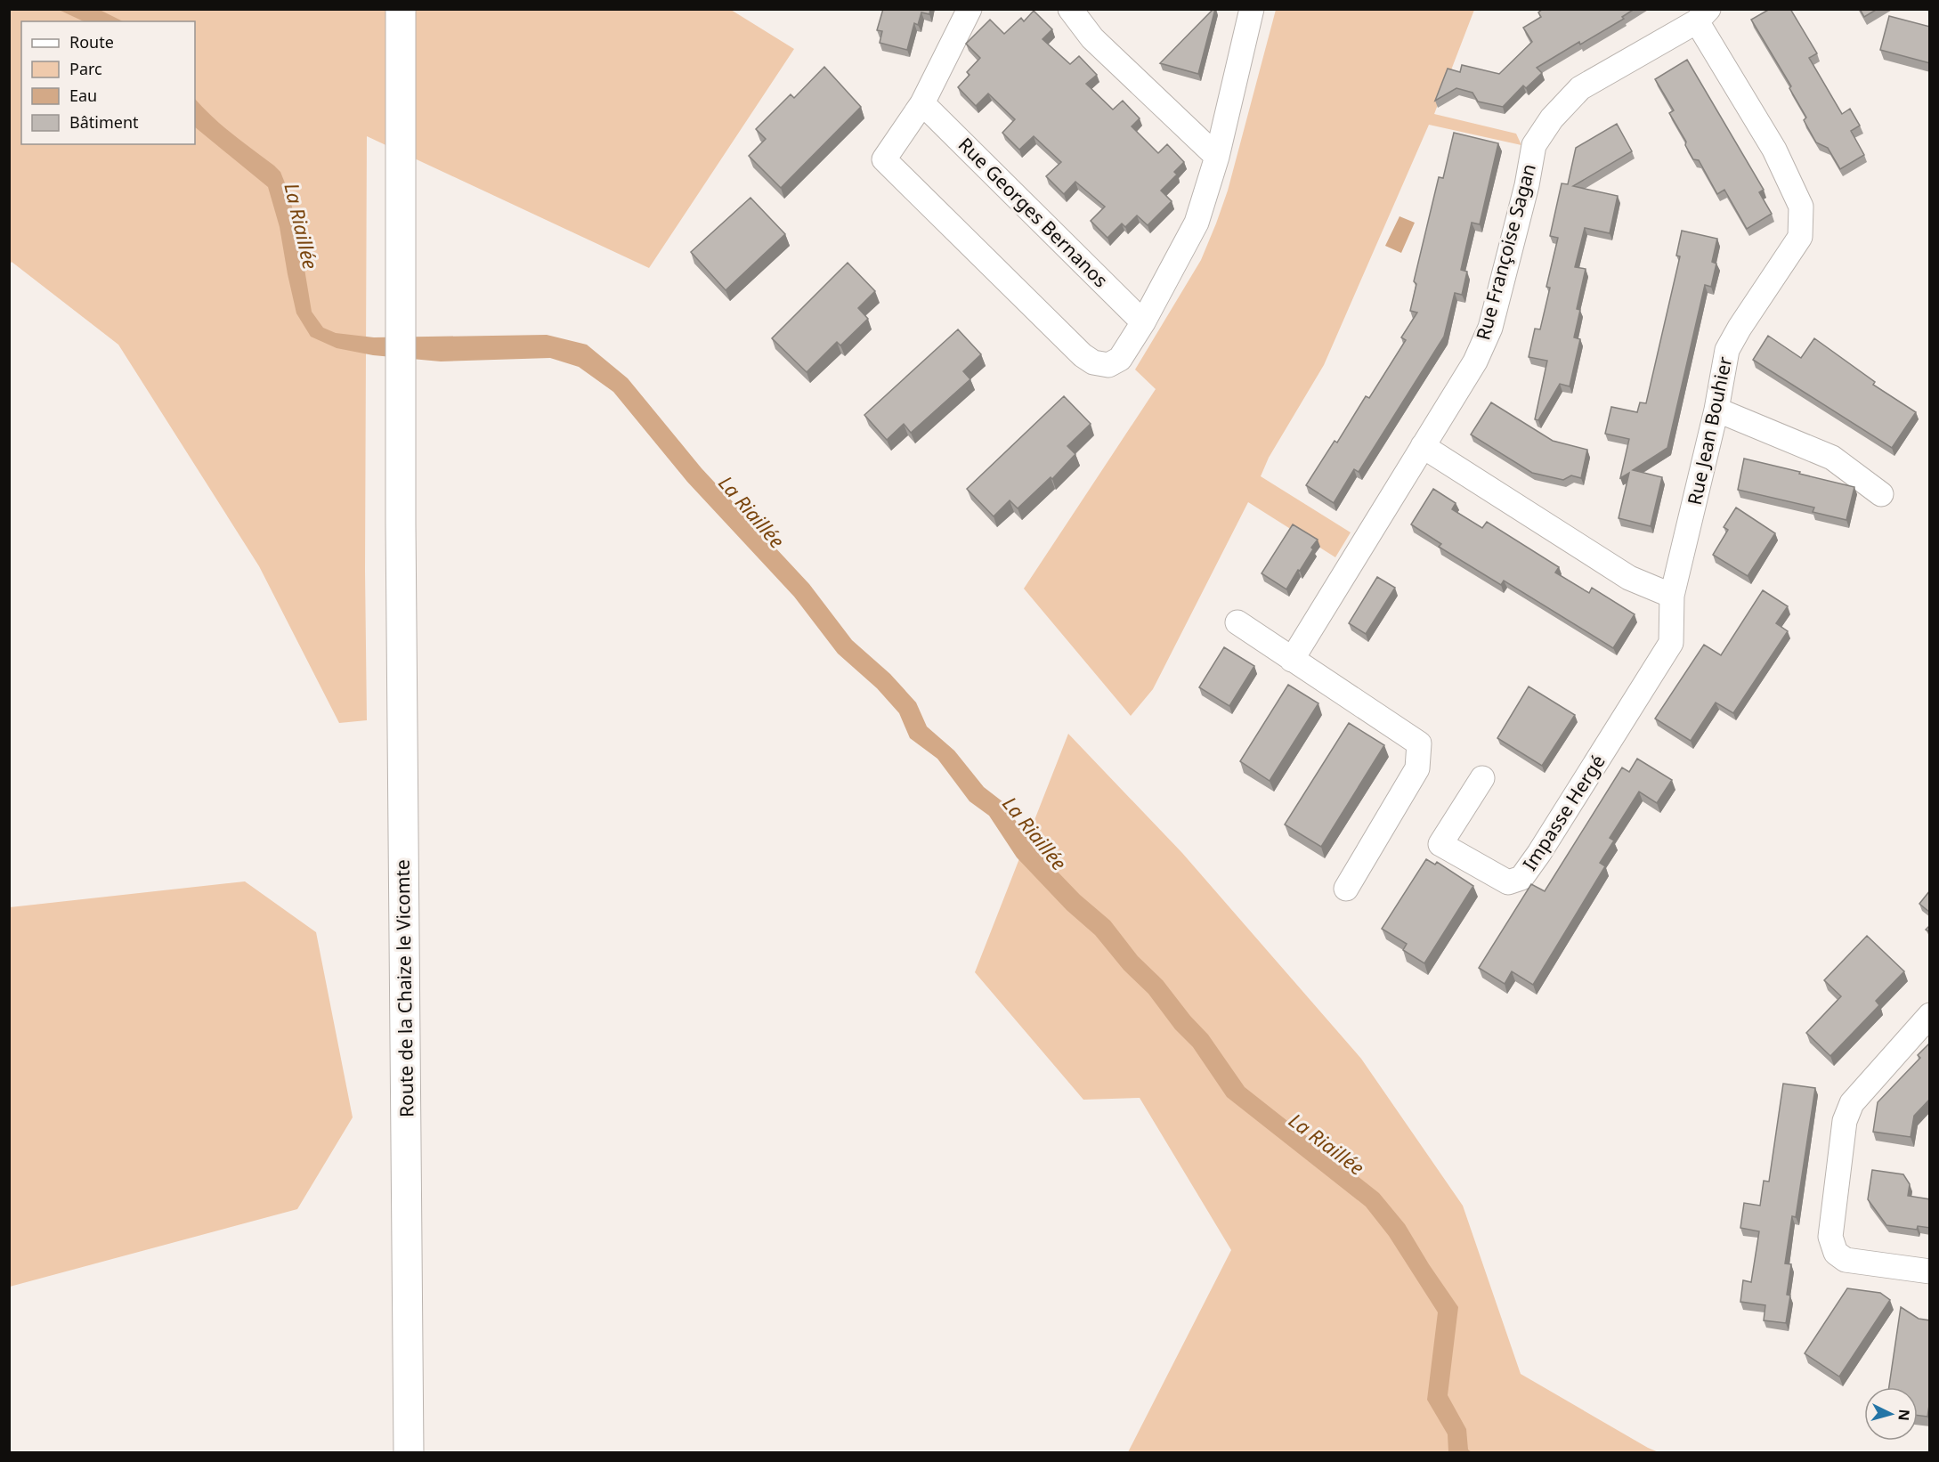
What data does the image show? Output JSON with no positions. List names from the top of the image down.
{
  "streets": {
    "main road": ["Route de la Chaize le Vicomte"],
    "street": [
      "Rue Georges Bernanos",
      "Rue Françoise Sagan",
      "Rue Jean Bouhier",
      "Impasse Hergé"
    ]
  },
  "crossings": [
    ["Rue Françoise Sagan", "Rue Jean Bouhier"],
    ["Rue Jean Bouhier", "Impasse Hergé"]
  ],
  "water": ["La Riaillée"],
  "legend": [
    "Route",
    "Parc",
    "Eau",
    "Bâtiment"
  ],
  "north": "right"
}
